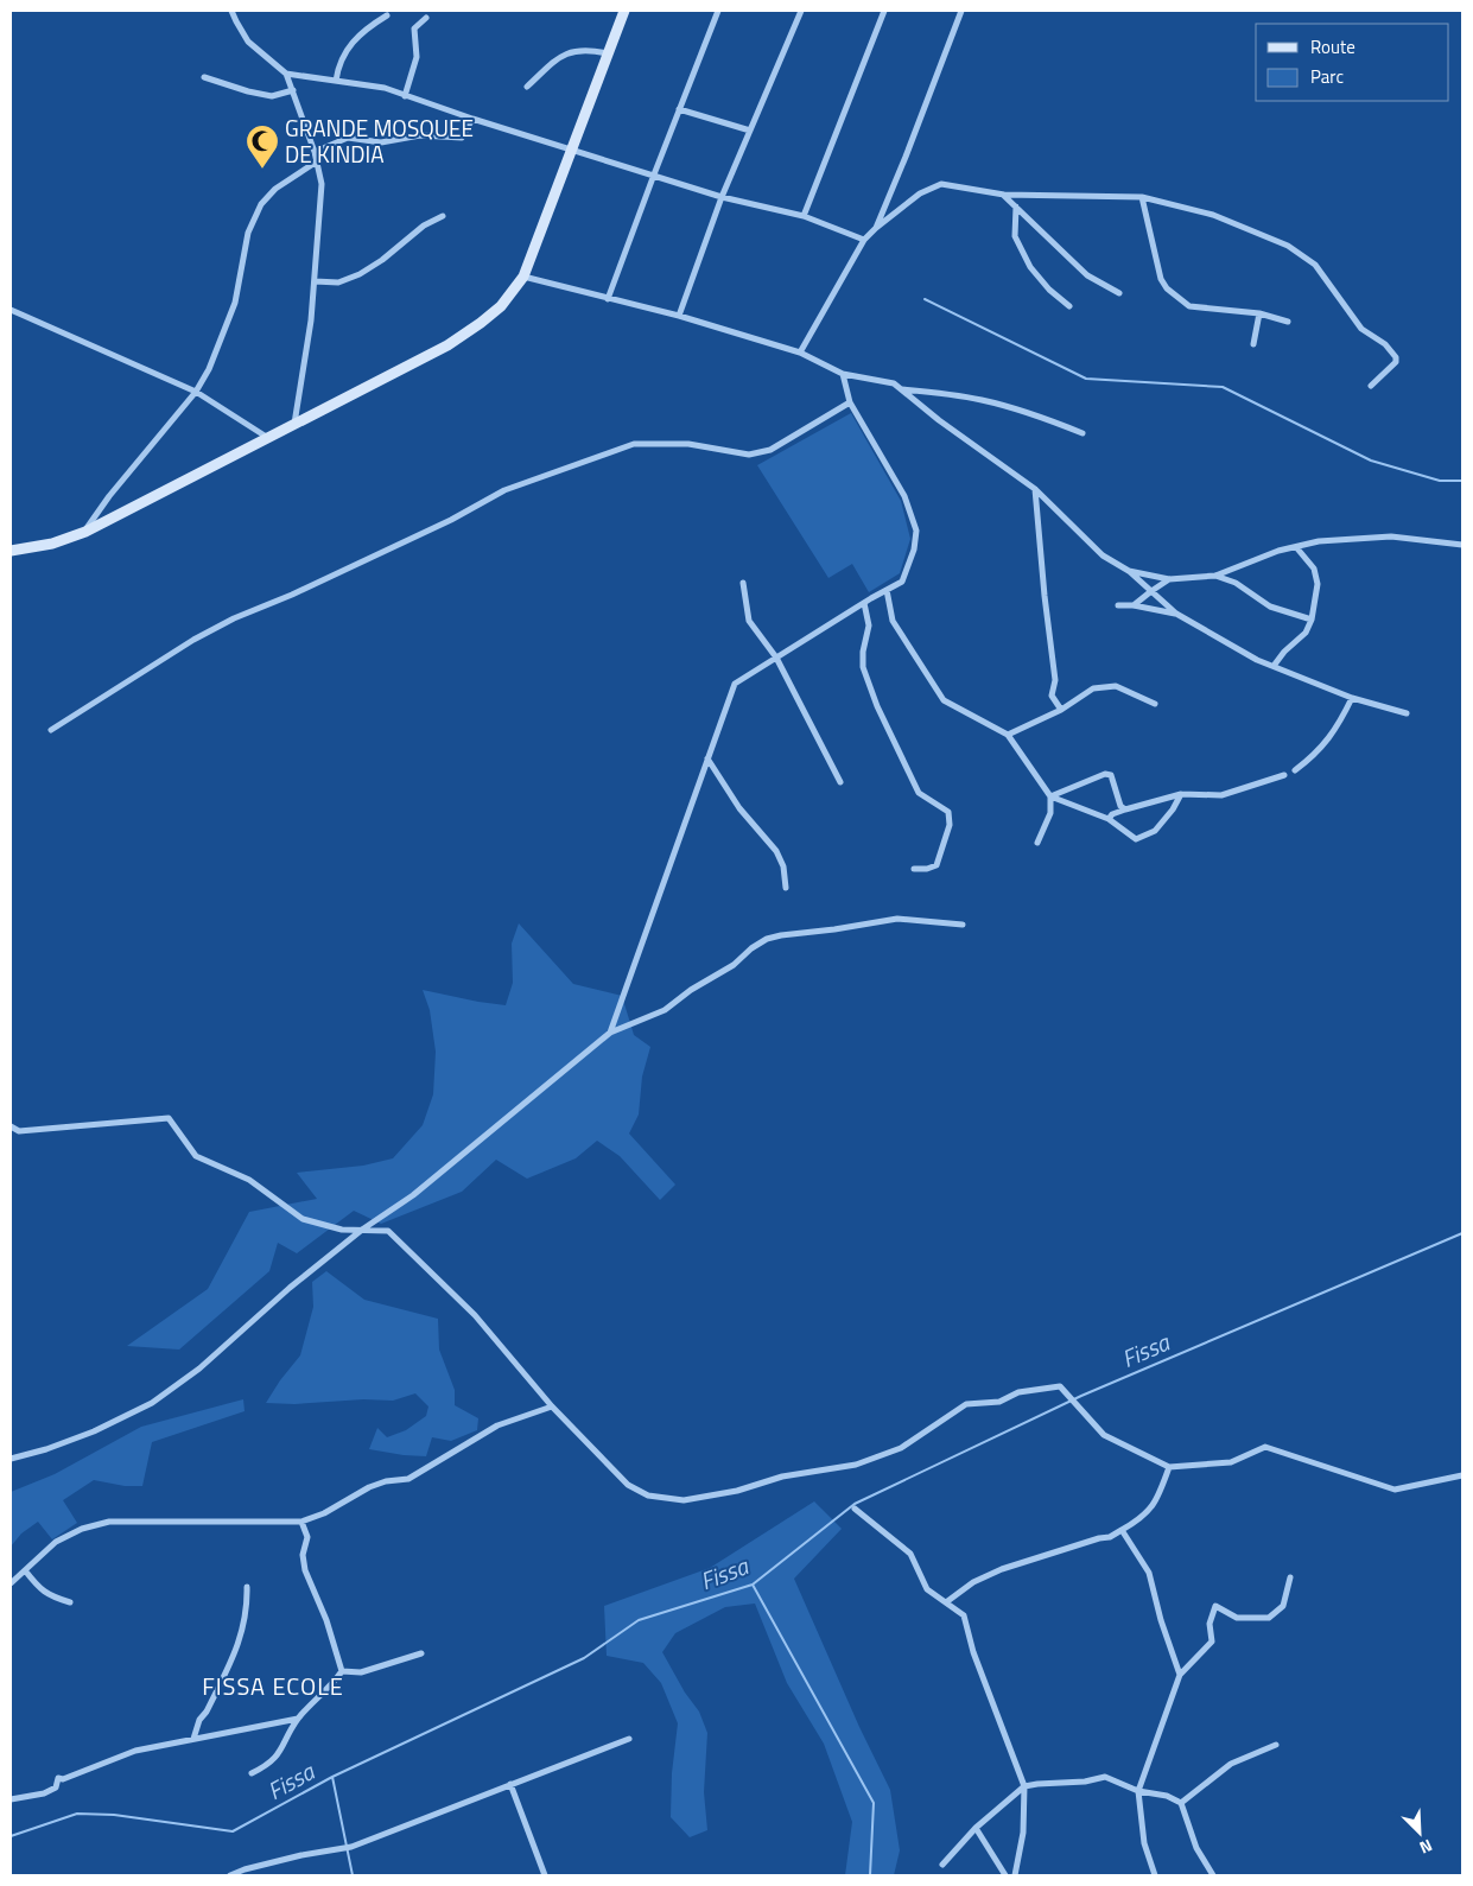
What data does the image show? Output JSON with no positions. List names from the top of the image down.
{
  "districts": ["FISSA ECOLE"],
  "water": ["Fissa"],
  "places": {
    "mosque": ["GRANDE MOSQUEE DE KINDIA"]
  },
  "legend": ["Route", "Parc"],
  "north": "bottom right"
}
